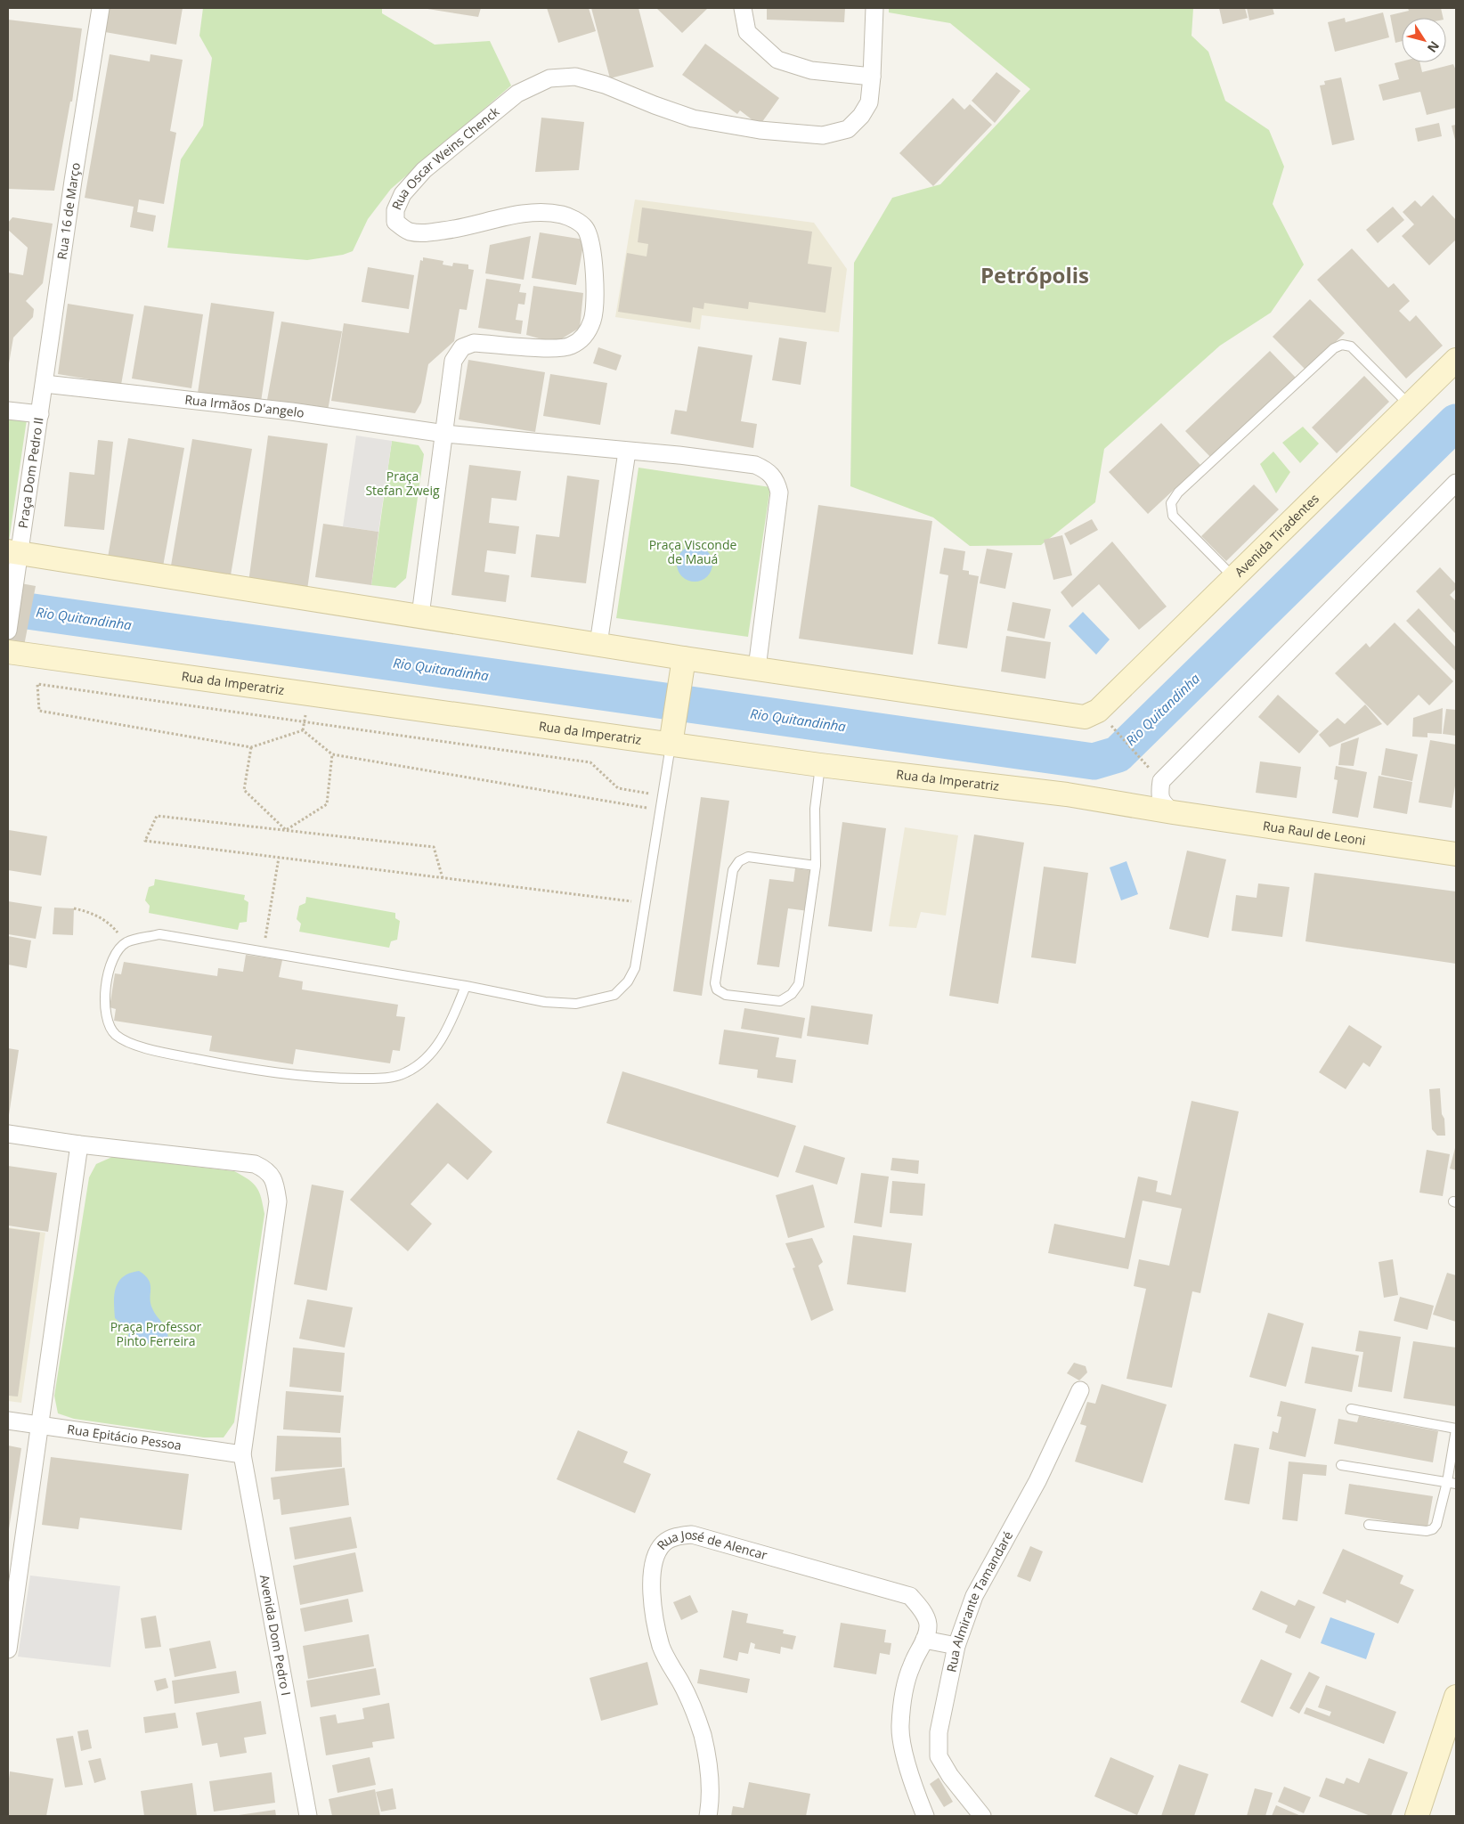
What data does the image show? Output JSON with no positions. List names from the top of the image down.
{
  "streets": {
    "main road": ["Avenida Tiradentes", "Rua da Imperatriz", "Rua Raul de Leoni"],
    "street": [
      "Rua Oscar Weins Chenck",
      "Rua 16 de Março",
      "Rua Irmãos D'angelo",
      "Praça Dom Pedro II",
      "Rua Epitácio Pessoa",
      "Rua José de Alencar",
      "Rua Almirante Tamandaré",
      "Avenida Dom Pedro I"
    ]
  },
  "crossings": [
    ["Rua Oscar Weins Chenck", "Rua Irmãos D'angelo"],
    ["Rua 16 de Março", "Rua Irmãos D'angelo"],
    ["Rua 16 de Março", "Praça Dom Pedro II"],
    ["Rua da Imperatriz", "Rua Raul de Leoni"],
    ["Rua Epitácio Pessoa", "Avenida Dom Pedro I"]
  ],
  "districts": ["Petrópolis"],
  "water": ["Rio Quitandinha"],
  "parks": ["Praça Stefan Zweig", "Praça Visconde de Mauá", "Praça Professor Pinto Ferreira"],
  "north": "bottom right"
}
